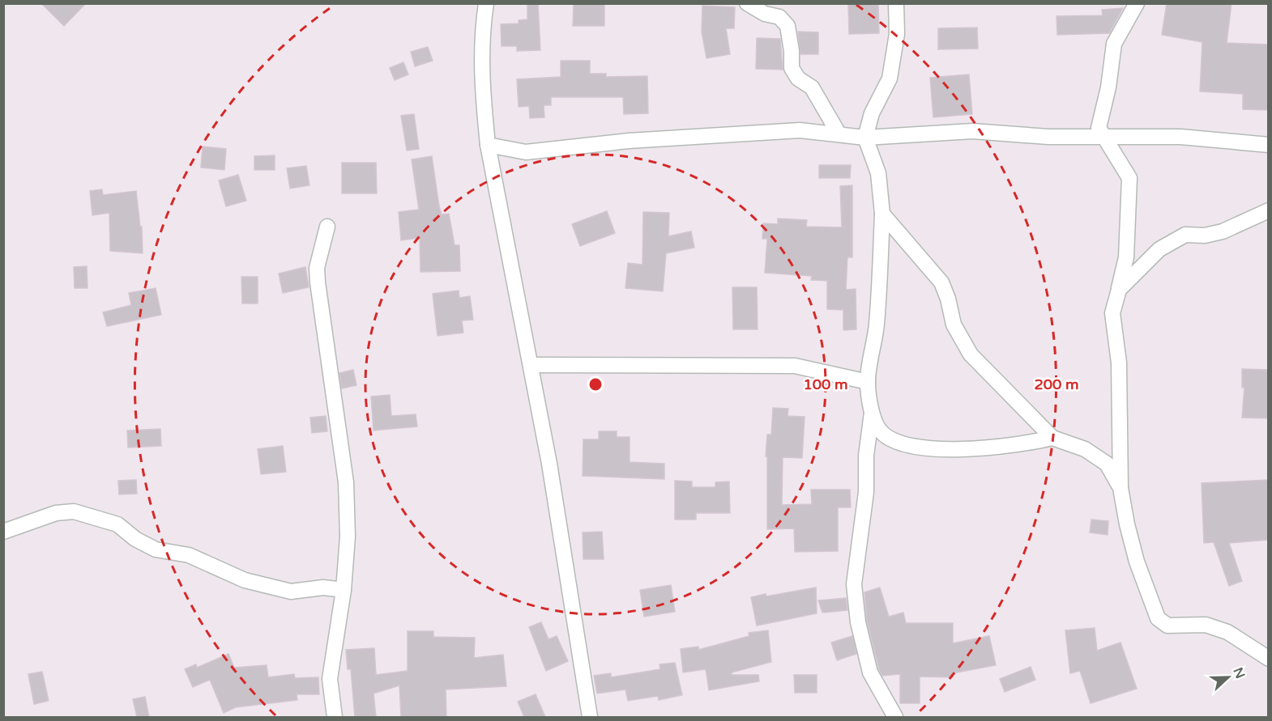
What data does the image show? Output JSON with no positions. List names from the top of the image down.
{
  "north": "right",
  "rings": ["100 m", "200 m"]
}
